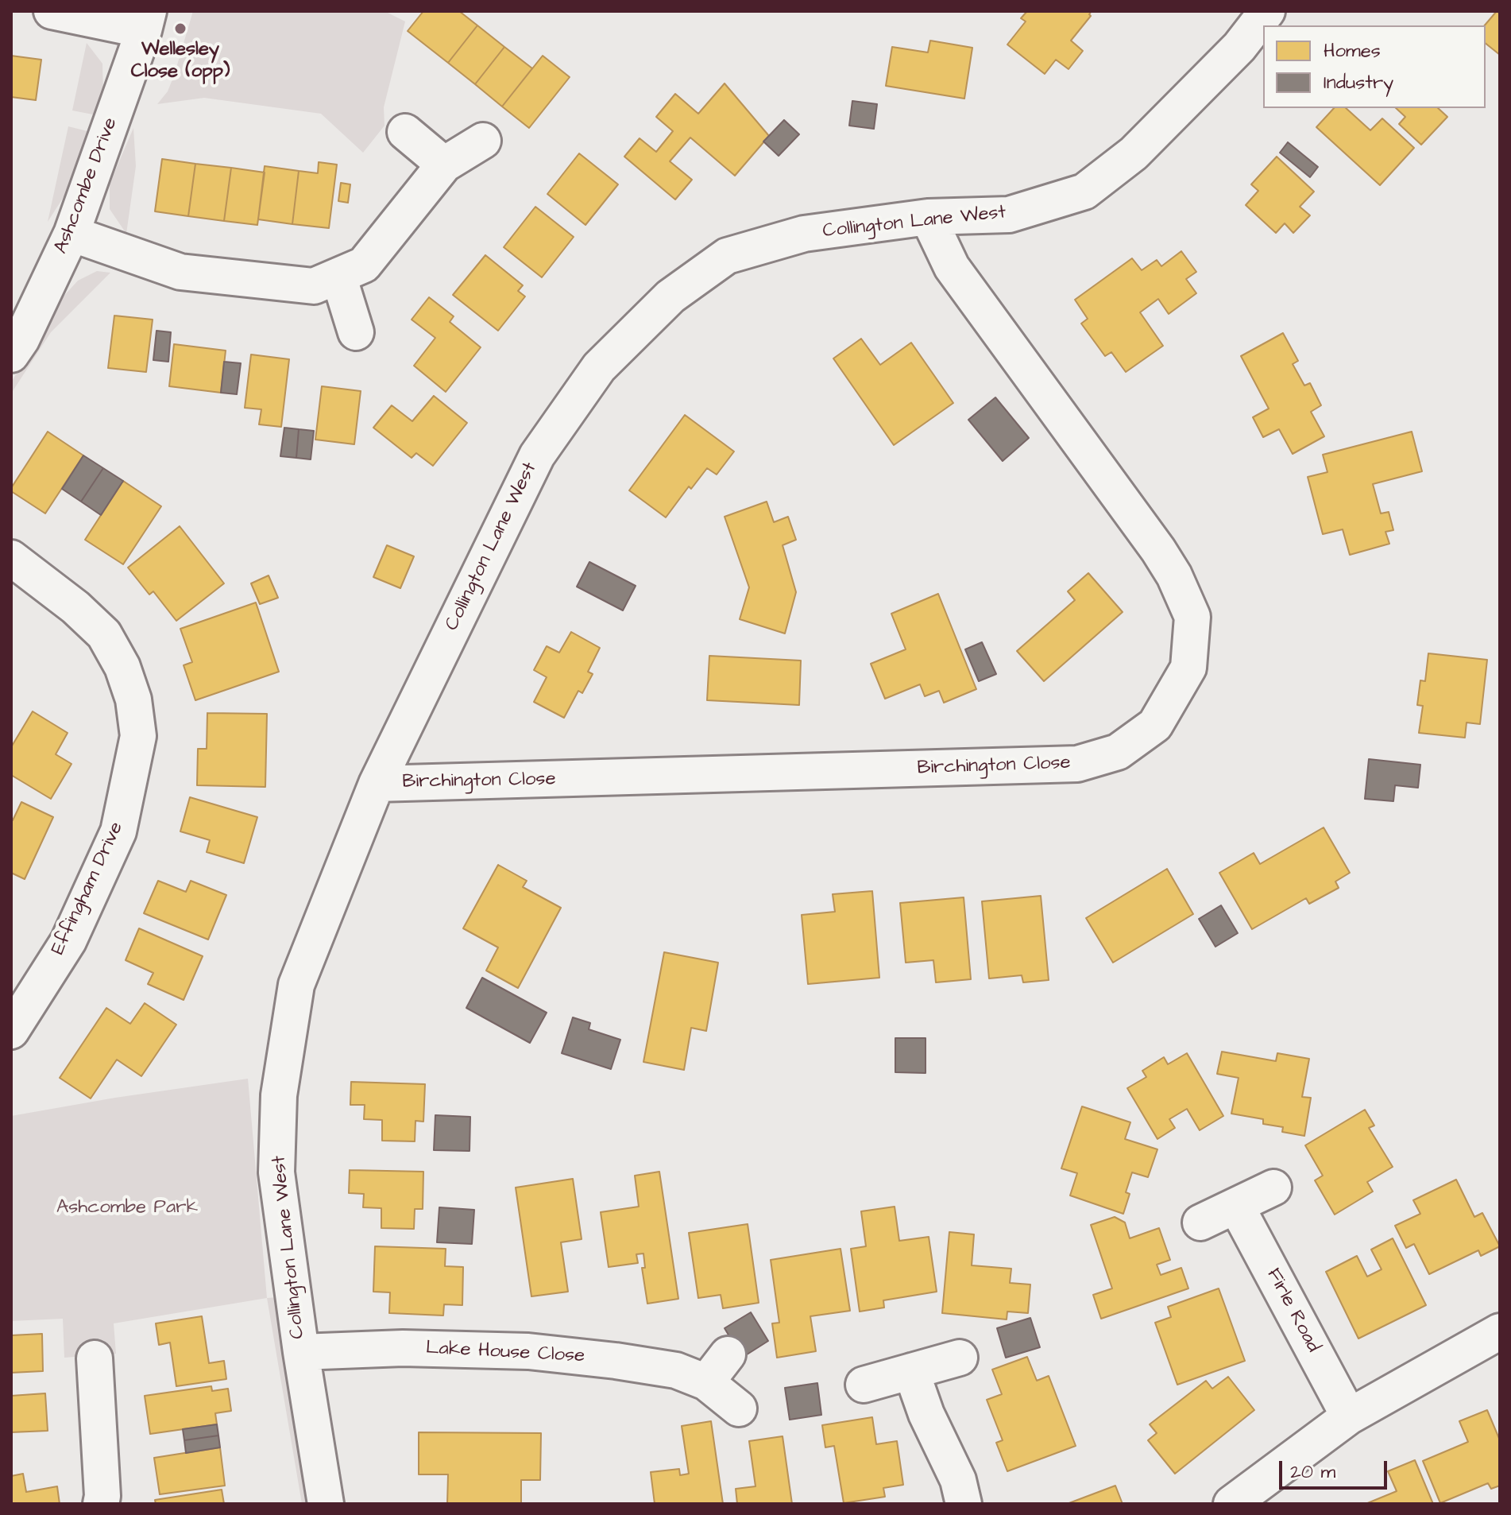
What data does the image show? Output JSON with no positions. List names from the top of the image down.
{
  "streets": {
    "street": [
      "Ashcombe Drive",
      "Collington Lane West",
      "Birchington Close",
      "Effingham Drive",
      "Firle Road",
      "Lake House Close"
    ]
  },
  "crossings": [
    ["Collington Lane West", "Birchington Close"],
    ["Collington Lane West", "Lake House Close"]
  ],
  "parks": ["Ashcombe Park"],
  "places": ["Wellesley Close (opp)"],
  "legend": ["Homes", "Industry"],
  "scale_bar": "20 m"
}
